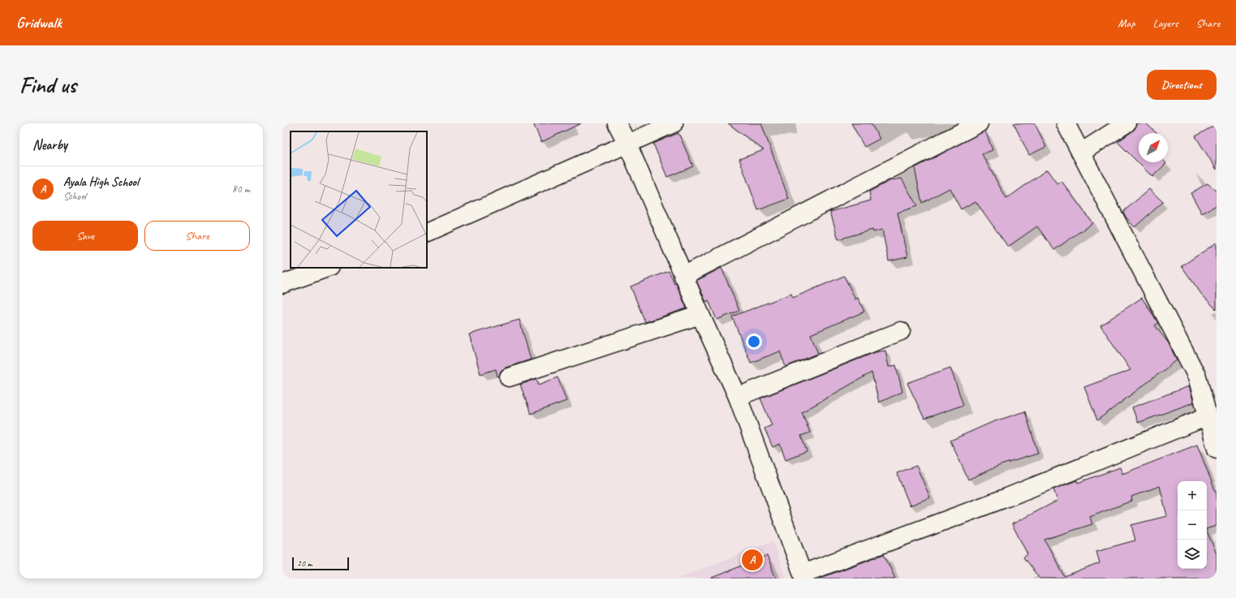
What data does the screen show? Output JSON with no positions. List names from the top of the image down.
{
  "scale_bar": "20 m",
  "north": "top right",
  "page": {
    "header": "Gridwalk",
    "nav": ["Map", "Layers", "Share"],
    "buttons": [
      "Directions",
      ["Save", "Share"]
    ],
    "title": "Find us",
    "heading": "Nearby",
    "list": [
      {
        "mark": "A",
        "name": "Ayala High School",
        "note": "School",
        "value": "80 m"
      }
    ],
    "map_buttons": ["+", "−"],
    "pins": "A",
    "scale": "20 m"
  }
}
